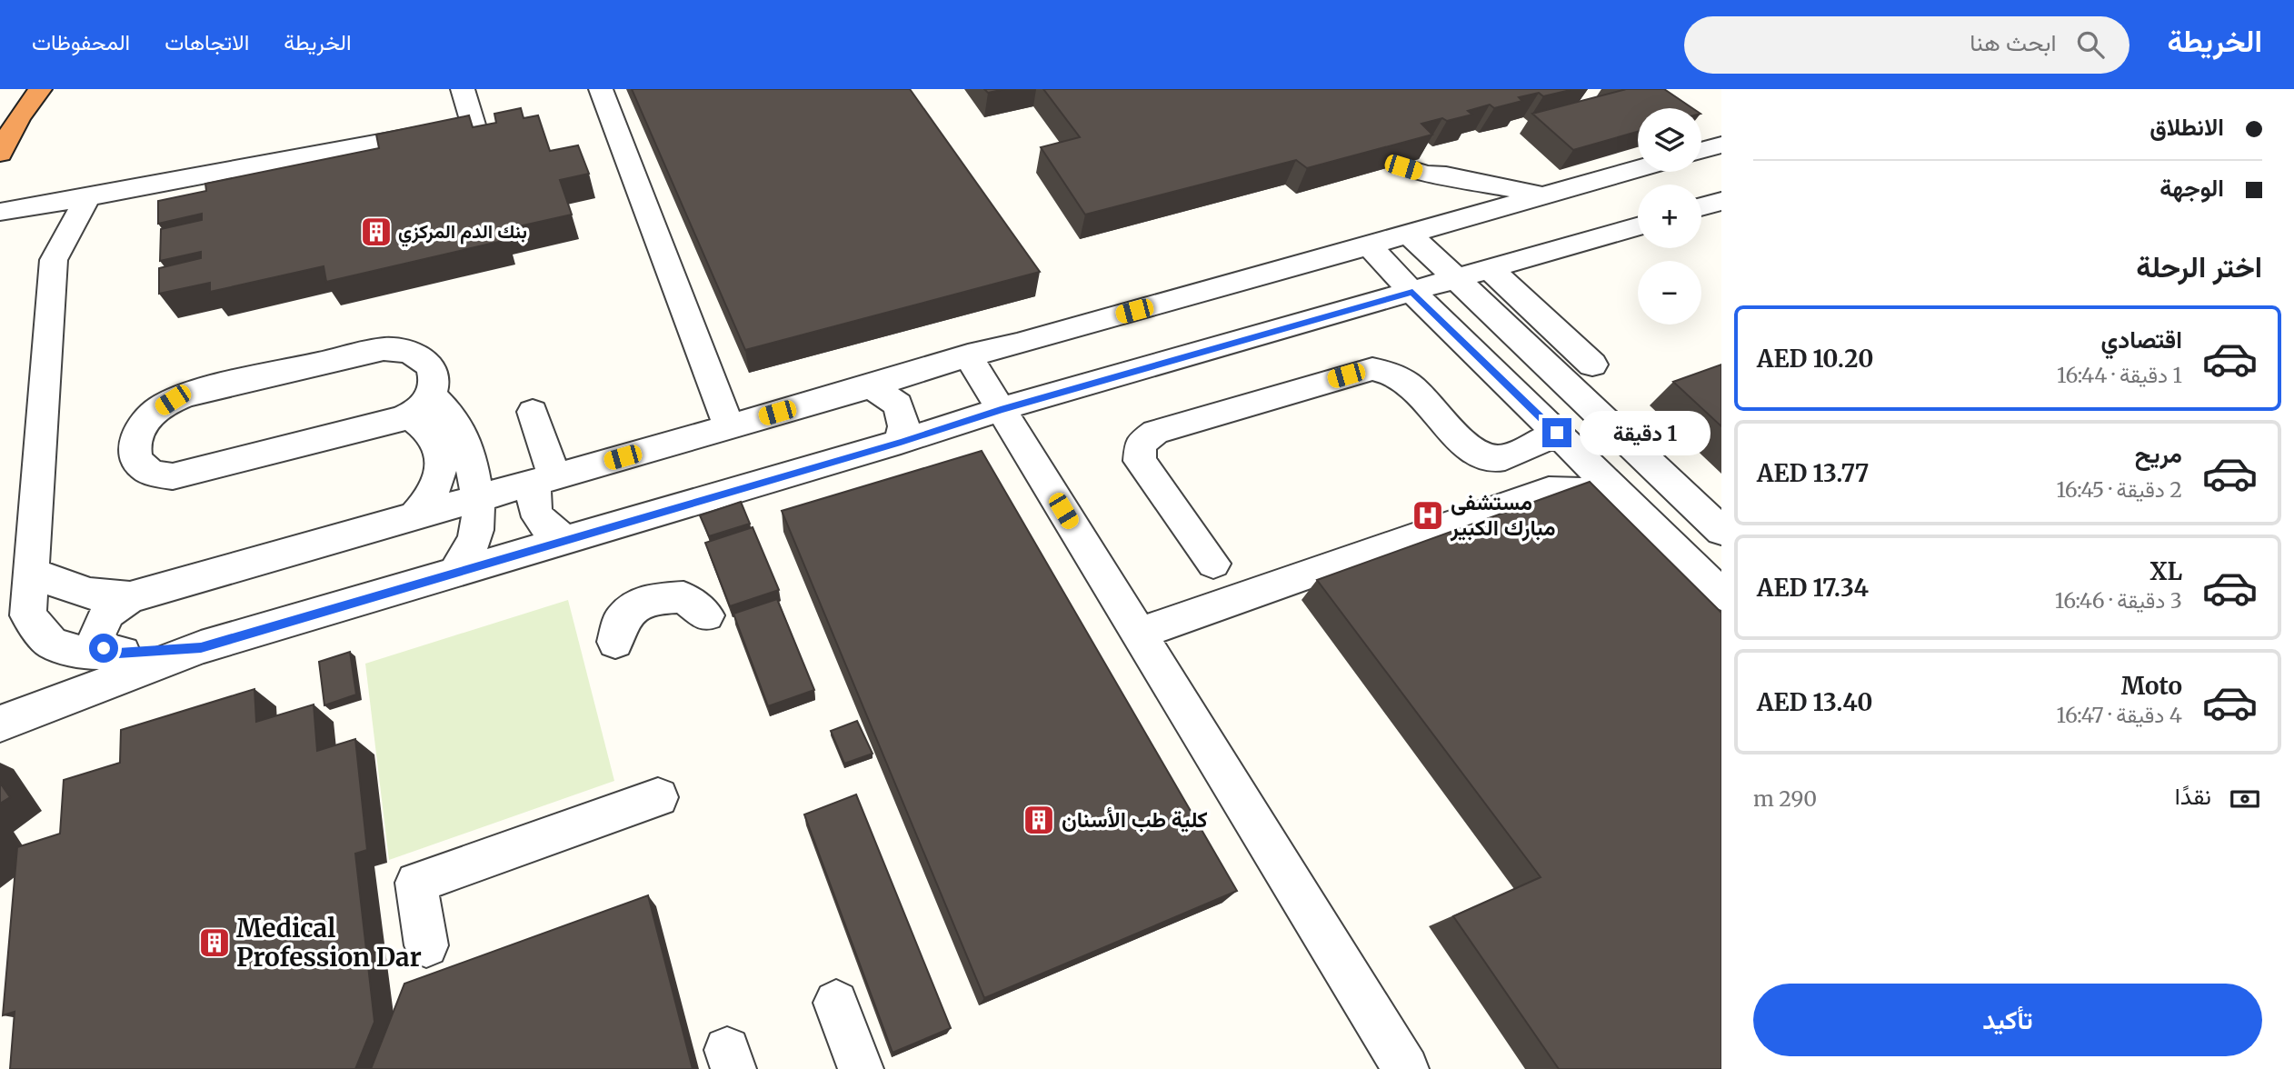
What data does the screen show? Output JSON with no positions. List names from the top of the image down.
{
  "places": {
    "building": ["بنك الدم المركزي", "كلية طب الأسنان", "Medical Profession Dar"],
    "hospital": ["مستشفى مبارك الكبير"]
  },
  "page": {
    "header": "الخريطة",
    "search": "ابحث هنا",
    "nav": ["الخريطة", "الاتجاهات", "المحفوظات"],
    "banner": ["الانطلاق", "الوجهة"],
    "map_buttons": ["+", "−"],
    "heading": "اختر الرحلة",
    "list": [
      {
        "name": "اقتصادي",
        "note": "1 دقيقة · 16:44",
        "value": "AED 10.20"
      },
      {
        "name": "مريح",
        "note": "2 دقيقة · 16:45",
        "value": "AED 13.77"
      },
      {
        "name": "XL",
        "note": "3 دقيقة · 16:46",
        "value": "AED 17.34"
      },
      {
        "name": "Moto",
        "note": "4 دقيقة · 16:47",
        "value": "AED 13.40"
      }
    ],
    "bubble": "1 دقيقة",
    "pay": ["نقدًا", "290 m"],
    "buttons": "تأكيد"
  }
}
